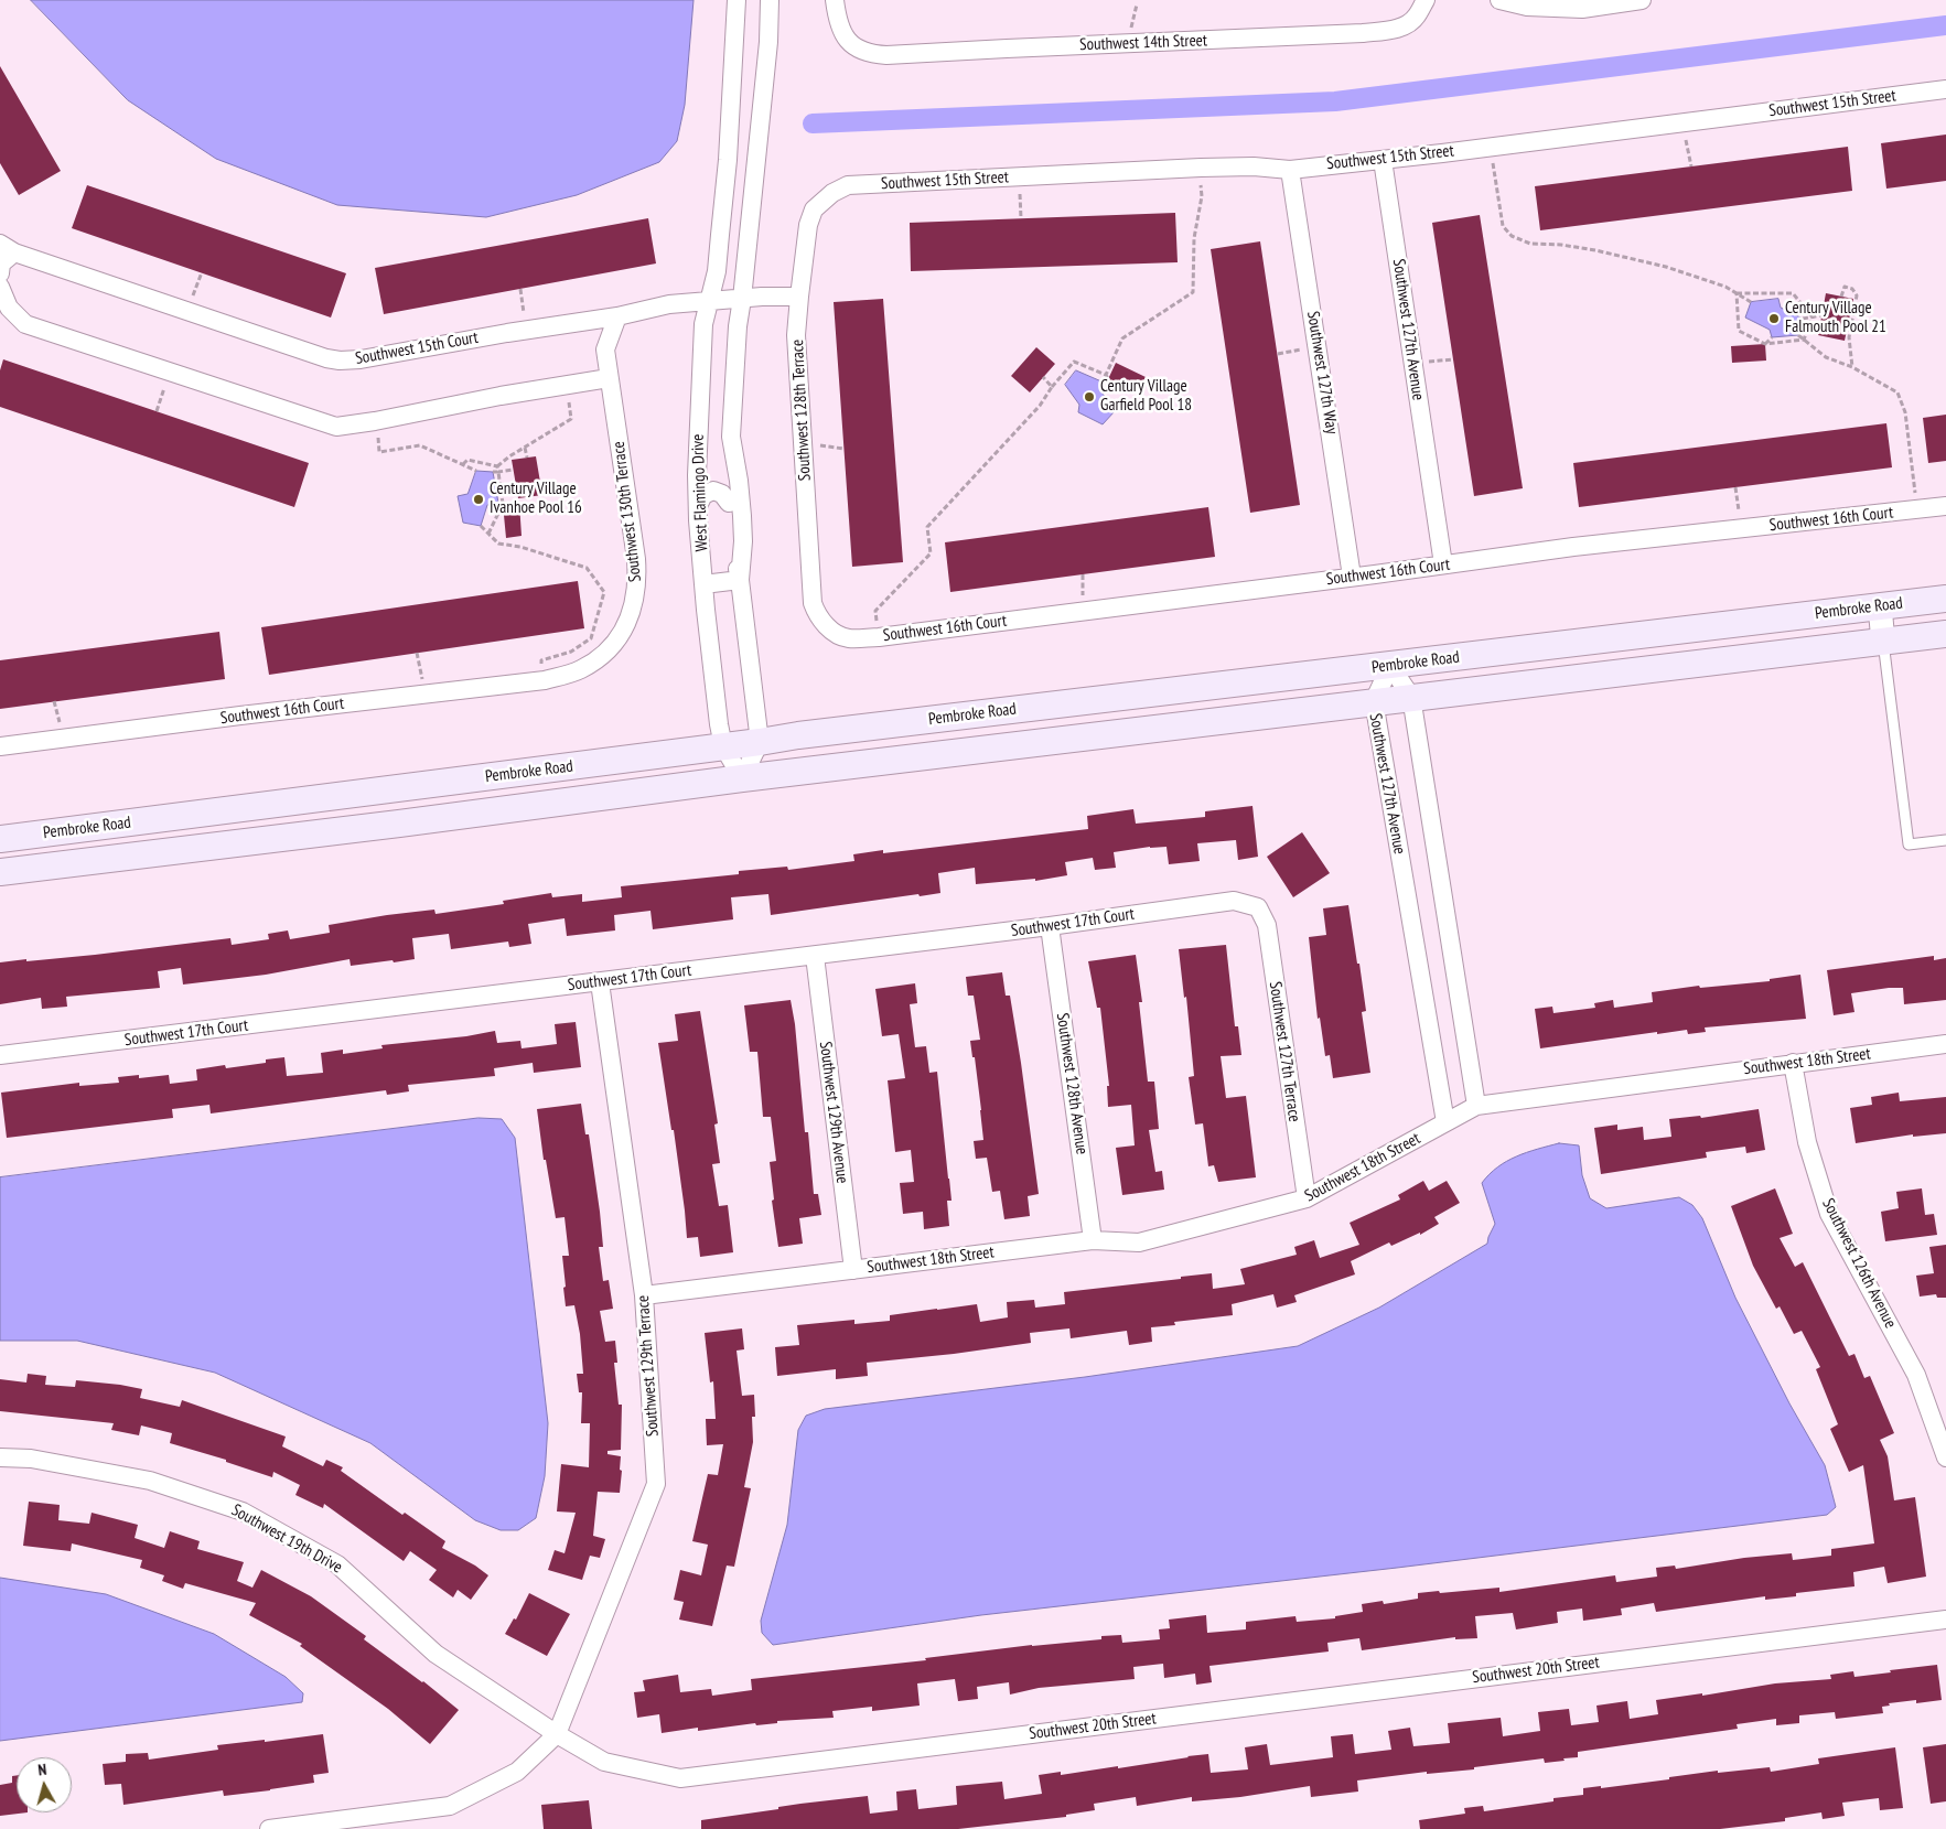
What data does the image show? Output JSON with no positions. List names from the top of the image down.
{
  "streets": {
    "main road": ["Pembroke Road"],
    "street": [
      "Southwest 14th Street",
      "Southwest 15th Street",
      "Southwest 127th Avenue",
      "Southwest 15th Court",
      "Southwest 127th Way",
      "Southwest 128th Terrace",
      "West Flamingo Drive",
      "Southwest 130th Terrace",
      "Southwest 16th Court",
      "Southwest 17th Court",
      "Southwest 127th Terrace",
      "Southwest 18th Street",
      "Southwest 128th Avenue",
      "Southwest 129th Avenue",
      "Southwest 126th Avenue",
      "Southwest 129th Terrace",
      "Southwest 19th Drive",
      "Southwest 20th Street"
    ]
  },
  "crossings": [
    ["Southwest 15th Street", "Southwest 127th Avenue"],
    ["Southwest 15th Street", "Southwest 127th Way"],
    ["Southwest 15th Street", "Southwest 128th Terrace"],
    ["Southwest 127th Avenue", "Southwest 16th Court"],
    ["Southwest 127th Avenue", "Pembroke Road"],
    ["Southwest 127th Avenue", "Southwest 18th Street"],
    ["Southwest 15th Court", "Southwest 128th Terrace"],
    ["Southwest 15th Court", "West Flamingo Drive"],
    ["Southwest 15th Court", "Southwest 130th Terrace"],
    ["Southwest 127th Way", "Southwest 16th Court"],
    ["Southwest 128th Terrace", "Southwest 16th Court"],
    ["West Flamingo Drive", "Pembroke Road"],
    ["Southwest 130th Terrace", "Southwest 16th Court"],
    ["Southwest 17th Court", "Southwest 127th Terrace"],
    ["Southwest 17th Court", "Southwest 128th Avenue"],
    ["Southwest 17th Court", "Southwest 129th Avenue"],
    ["Southwest 17th Court", "Southwest 129th Terrace"],
    ["Southwest 127th Terrace", "Southwest 18th Street"],
    ["Southwest 18th Street", "Southwest 128th Avenue"],
    ["Southwest 18th Street", "Southwest 129th Avenue"],
    ["Southwest 18th Street", "Southwest 126th Avenue"],
    ["Southwest 18th Street", "Southwest 129th Terrace"],
    ["Southwest 129th Terrace", "Southwest 19th Drive"],
    ["Southwest 129th Terrace", "Southwest 20th Street"],
    ["Southwest 19th Drive", "Southwest 20th Street"]
  ],
  "places": ["Century Village Falmouth Pool 21", "Century Village Garfield Pool 18", "Century Village Ivanhoe Pool 16"],
  "north": "top"
}
